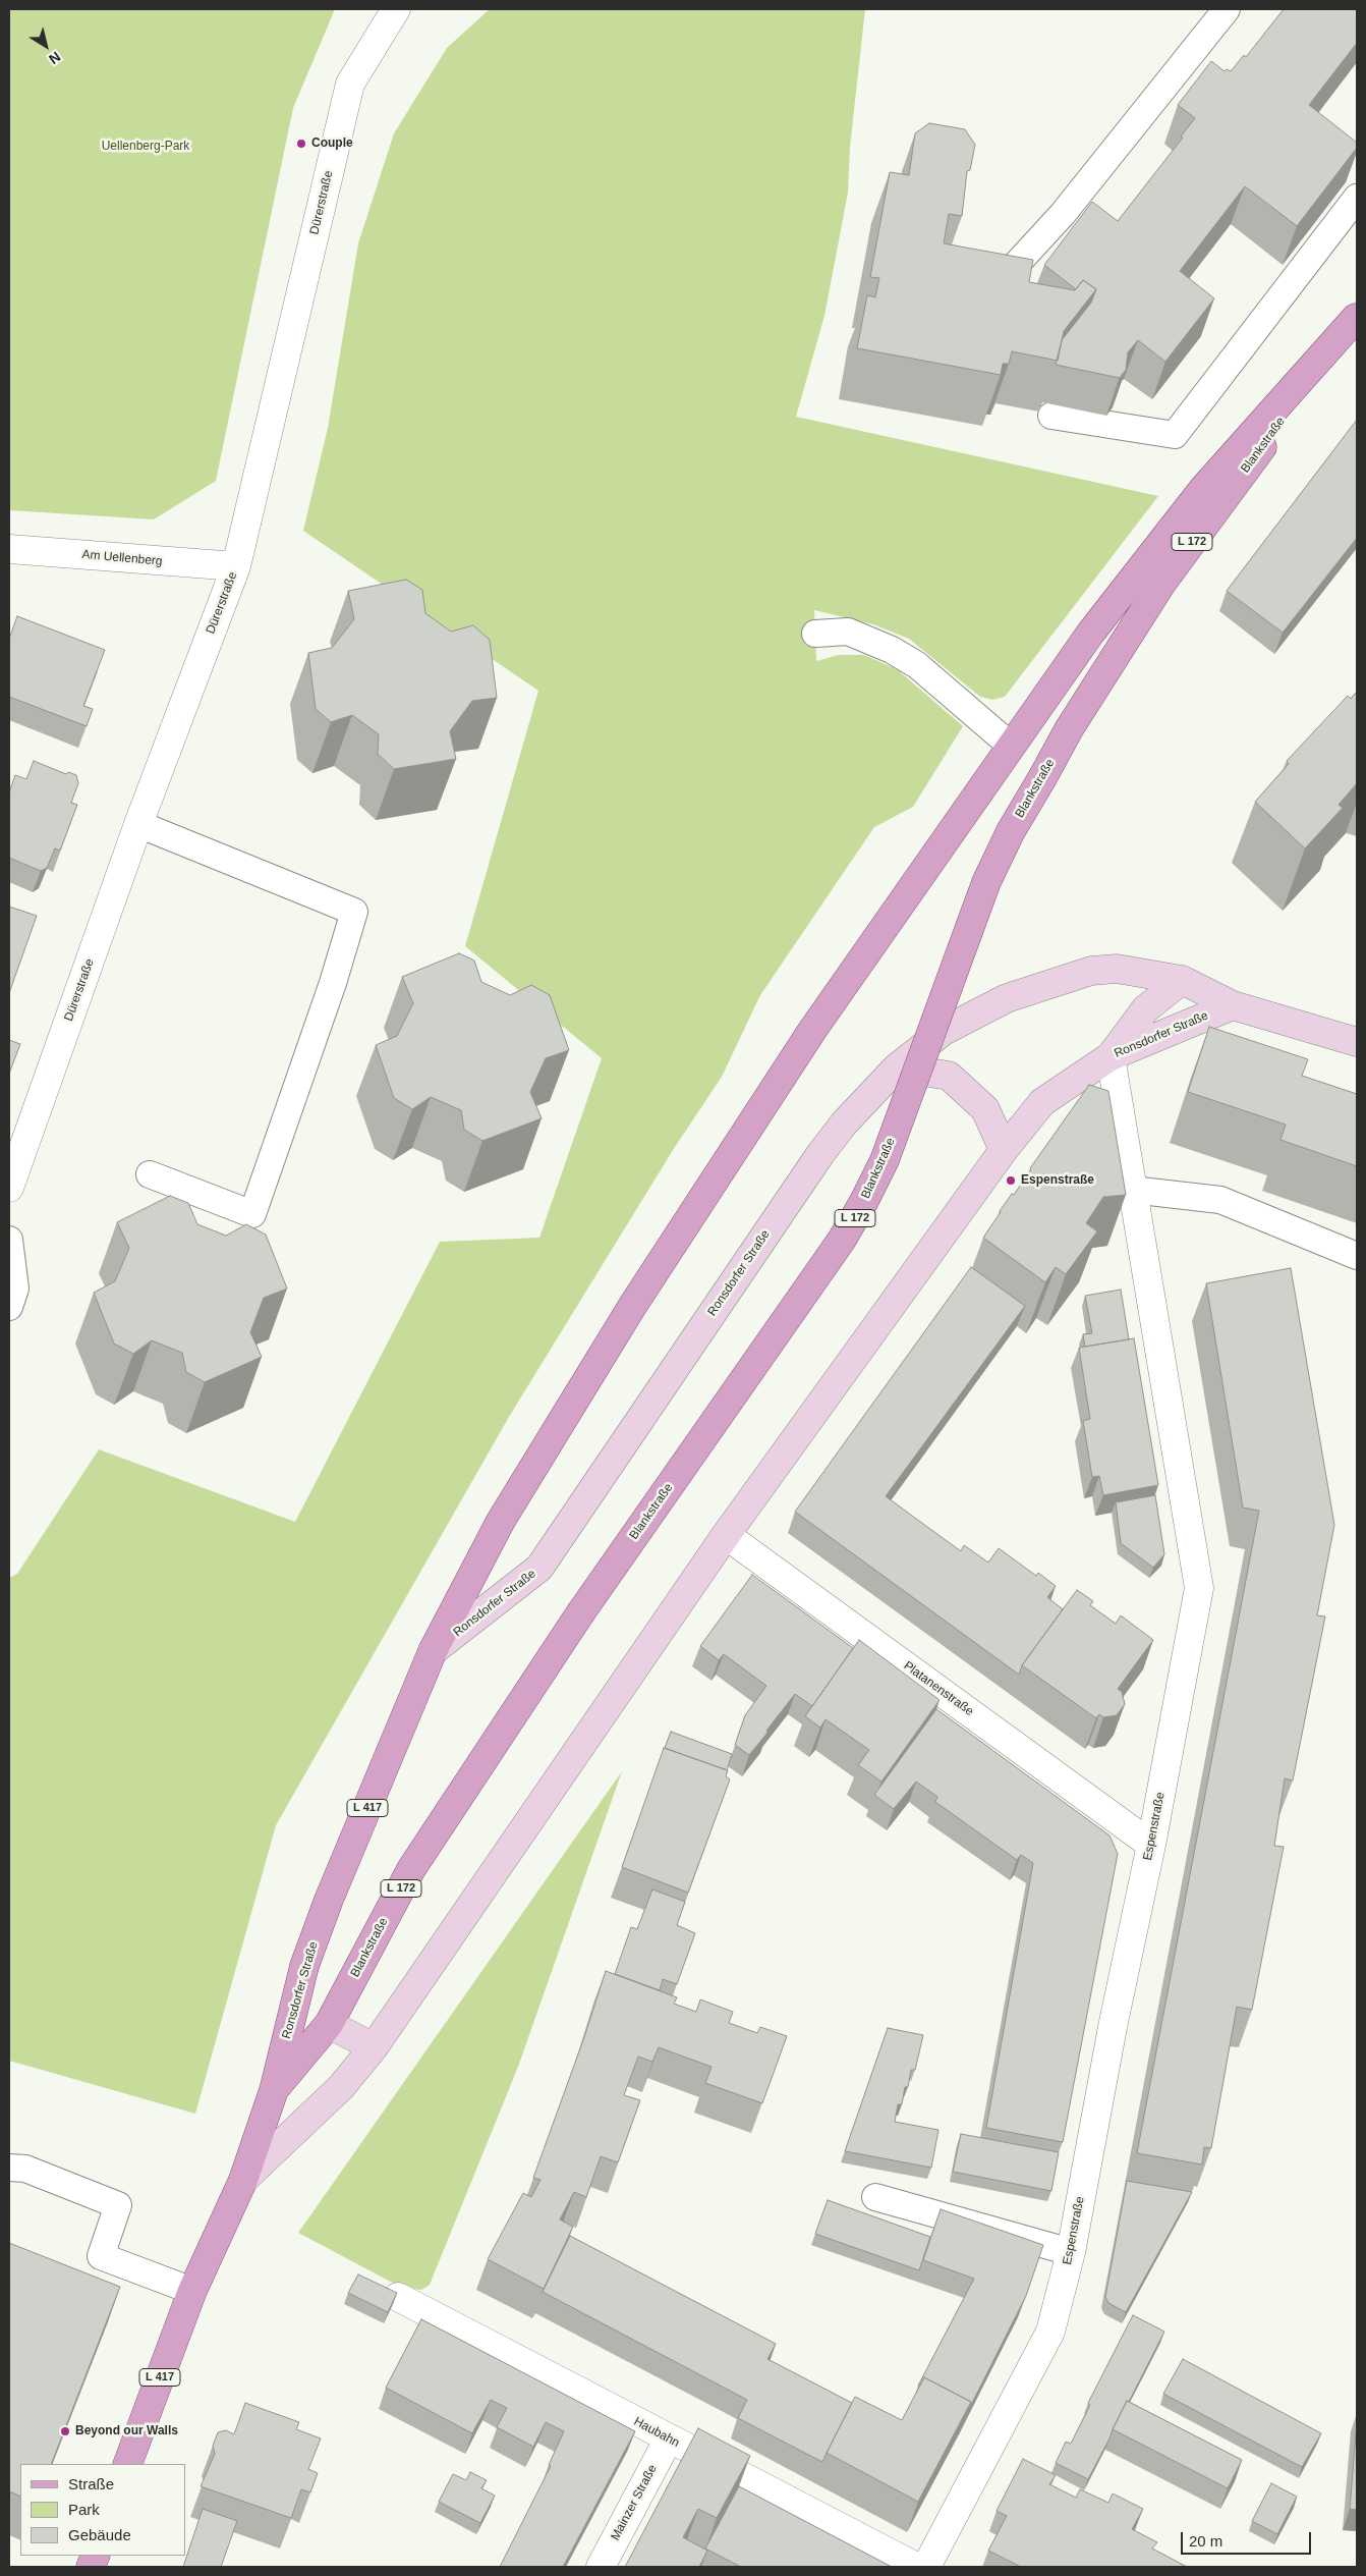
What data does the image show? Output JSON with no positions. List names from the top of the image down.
{
  "streets": {
    "main road": [
      "Blankstraße",
      "L 172",
      "Ronsdorfer Straße",
      "L 417"
    ],
    "street": [
      "Dürerstraße",
      "Am Uellenberg",
      "Platanenstraße",
      "Espenstraße",
      "Haubahn",
      "Mainzer Straße"
    ]
  },
  "crossings": [
    ["Dürerstraße", "Am Uellenberg"],
    ["Blankstraße", "Ronsdorfer Straße"],
    ["Ronsdorfer Straße", "Platanenstraße"],
    ["Ronsdorfer Straße", "L 417"],
    ["Ronsdorfer Straße", "Espenstraße"],
    ["Platanenstraße", "Espenstraße"],
    ["L 417", "Espenstraße"],
    ["Haubahn", "Mainzer Straße"]
  ],
  "parks": ["Uellenberg-Park"],
  "places": ["Couple", "Espenstraße", "Beyond our Walls"],
  "legend": ["Straße", "Park", "Gebäude"],
  "scale_bar": "20 m",
  "north": "bottom right"
}
